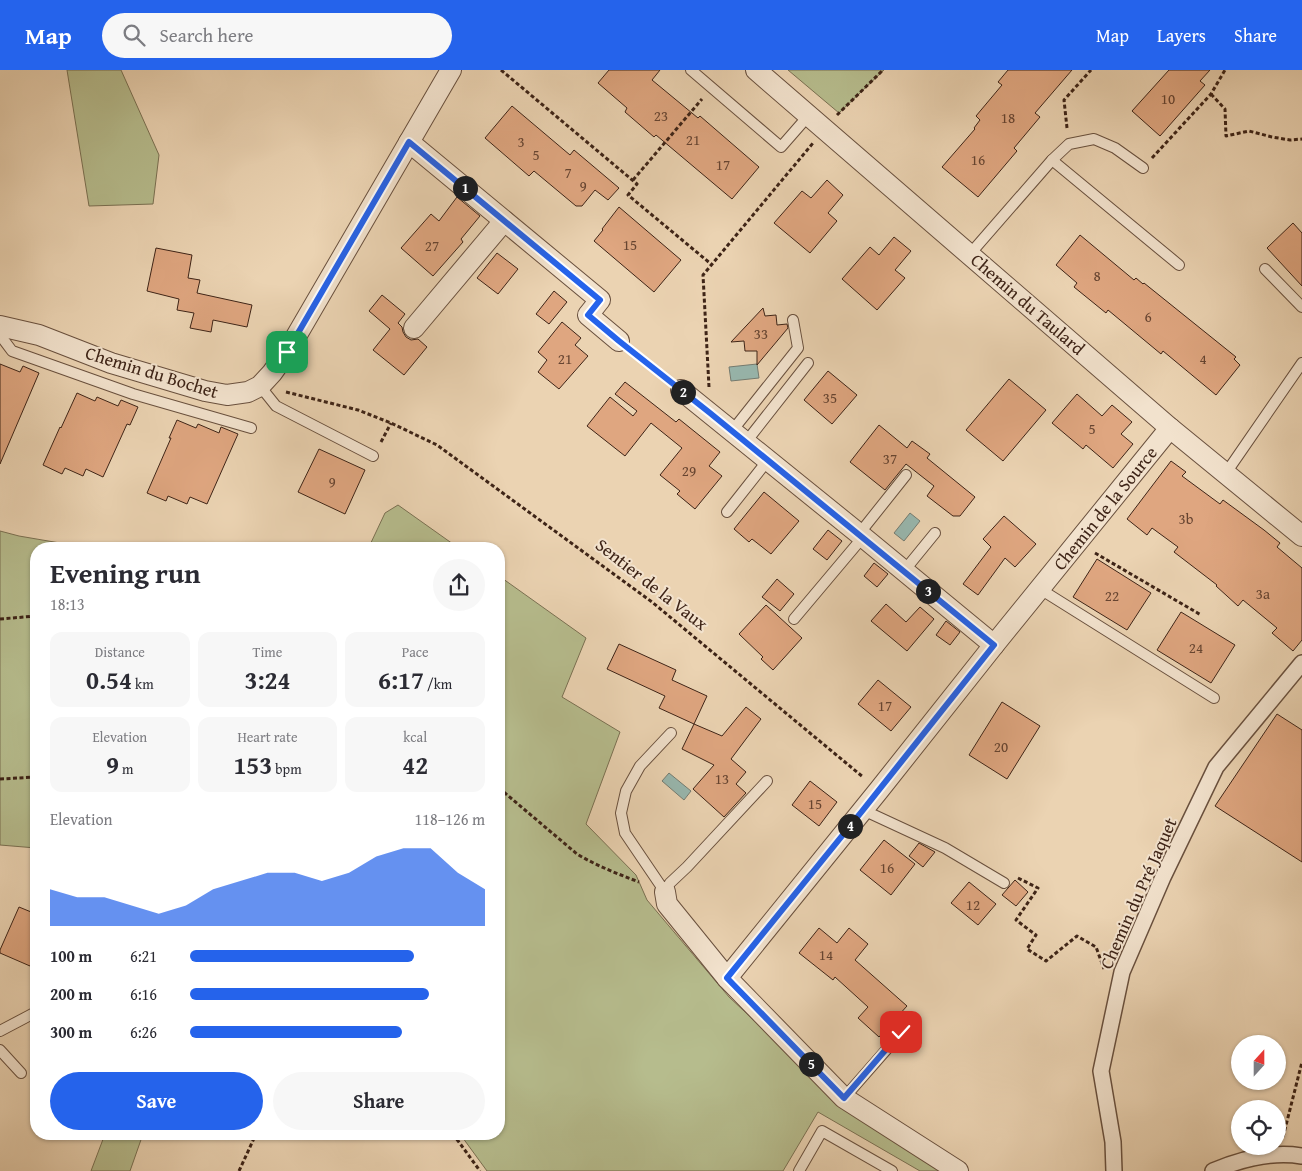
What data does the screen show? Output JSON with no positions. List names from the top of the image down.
{
  "streets": {
    "street": [
      "Chemin du Taulard",
      "Chemin du Bochet",
      "Chemin de la Source",
      "Chemin du Pré Jaquet"
    ],
    "path": ["Sentier de la Vaux"]
  },
  "crossings": [
    ["Chemin du Taulard", "Chemin de la Source"],
    ["Chemin du Bochet", "Sentier de la Vaux"],
    ["Chemin de la Source", "Sentier de la Vaux"]
  ],
  "house_numbers": [
    "10",
    "23",
    "18",
    "21",
    "3",
    "5",
    "16",
    "17",
    "7",
    "9",
    "15",
    "27",
    "8",
    "6",
    "33",
    "21",
    "4",
    "35",
    "5",
    "37",
    "29",
    "9",
    "3b",
    "3a",
    "22",
    "24",
    "17",
    "20",
    "13",
    "15",
    "16",
    "12",
    "14"
  ],
  "north": "top",
  "page": {
    "header": "Map",
    "search": "Search here",
    "nav": ["Map", "Layers", "Share"],
    "pins": [
      "1",
      "2",
      "3",
      "4",
      "5"
    ],
    "heading": ["Evening run", "18:13"],
    "stats": [
      ["Distance", "0.54 km"],
      ["Time", "3:24"],
      ["Pace", "6:17 /km"],
      ["Elevation", "9 m"],
      ["Heart rate", "153 bpm"],
      ["kcal", "42"]
    ],
    "chart": ["Elevation", "118–126 m"],
    "list": [
      {
        "name": "100 m",
        "note": "6:21"
      },
      {
        "name": "200 m",
        "note": "6:16"
      },
      {
        "name": "300 m",
        "note": "6:26"
      }
    ],
    "buttons": ["Save", "Share"]
  }
}
